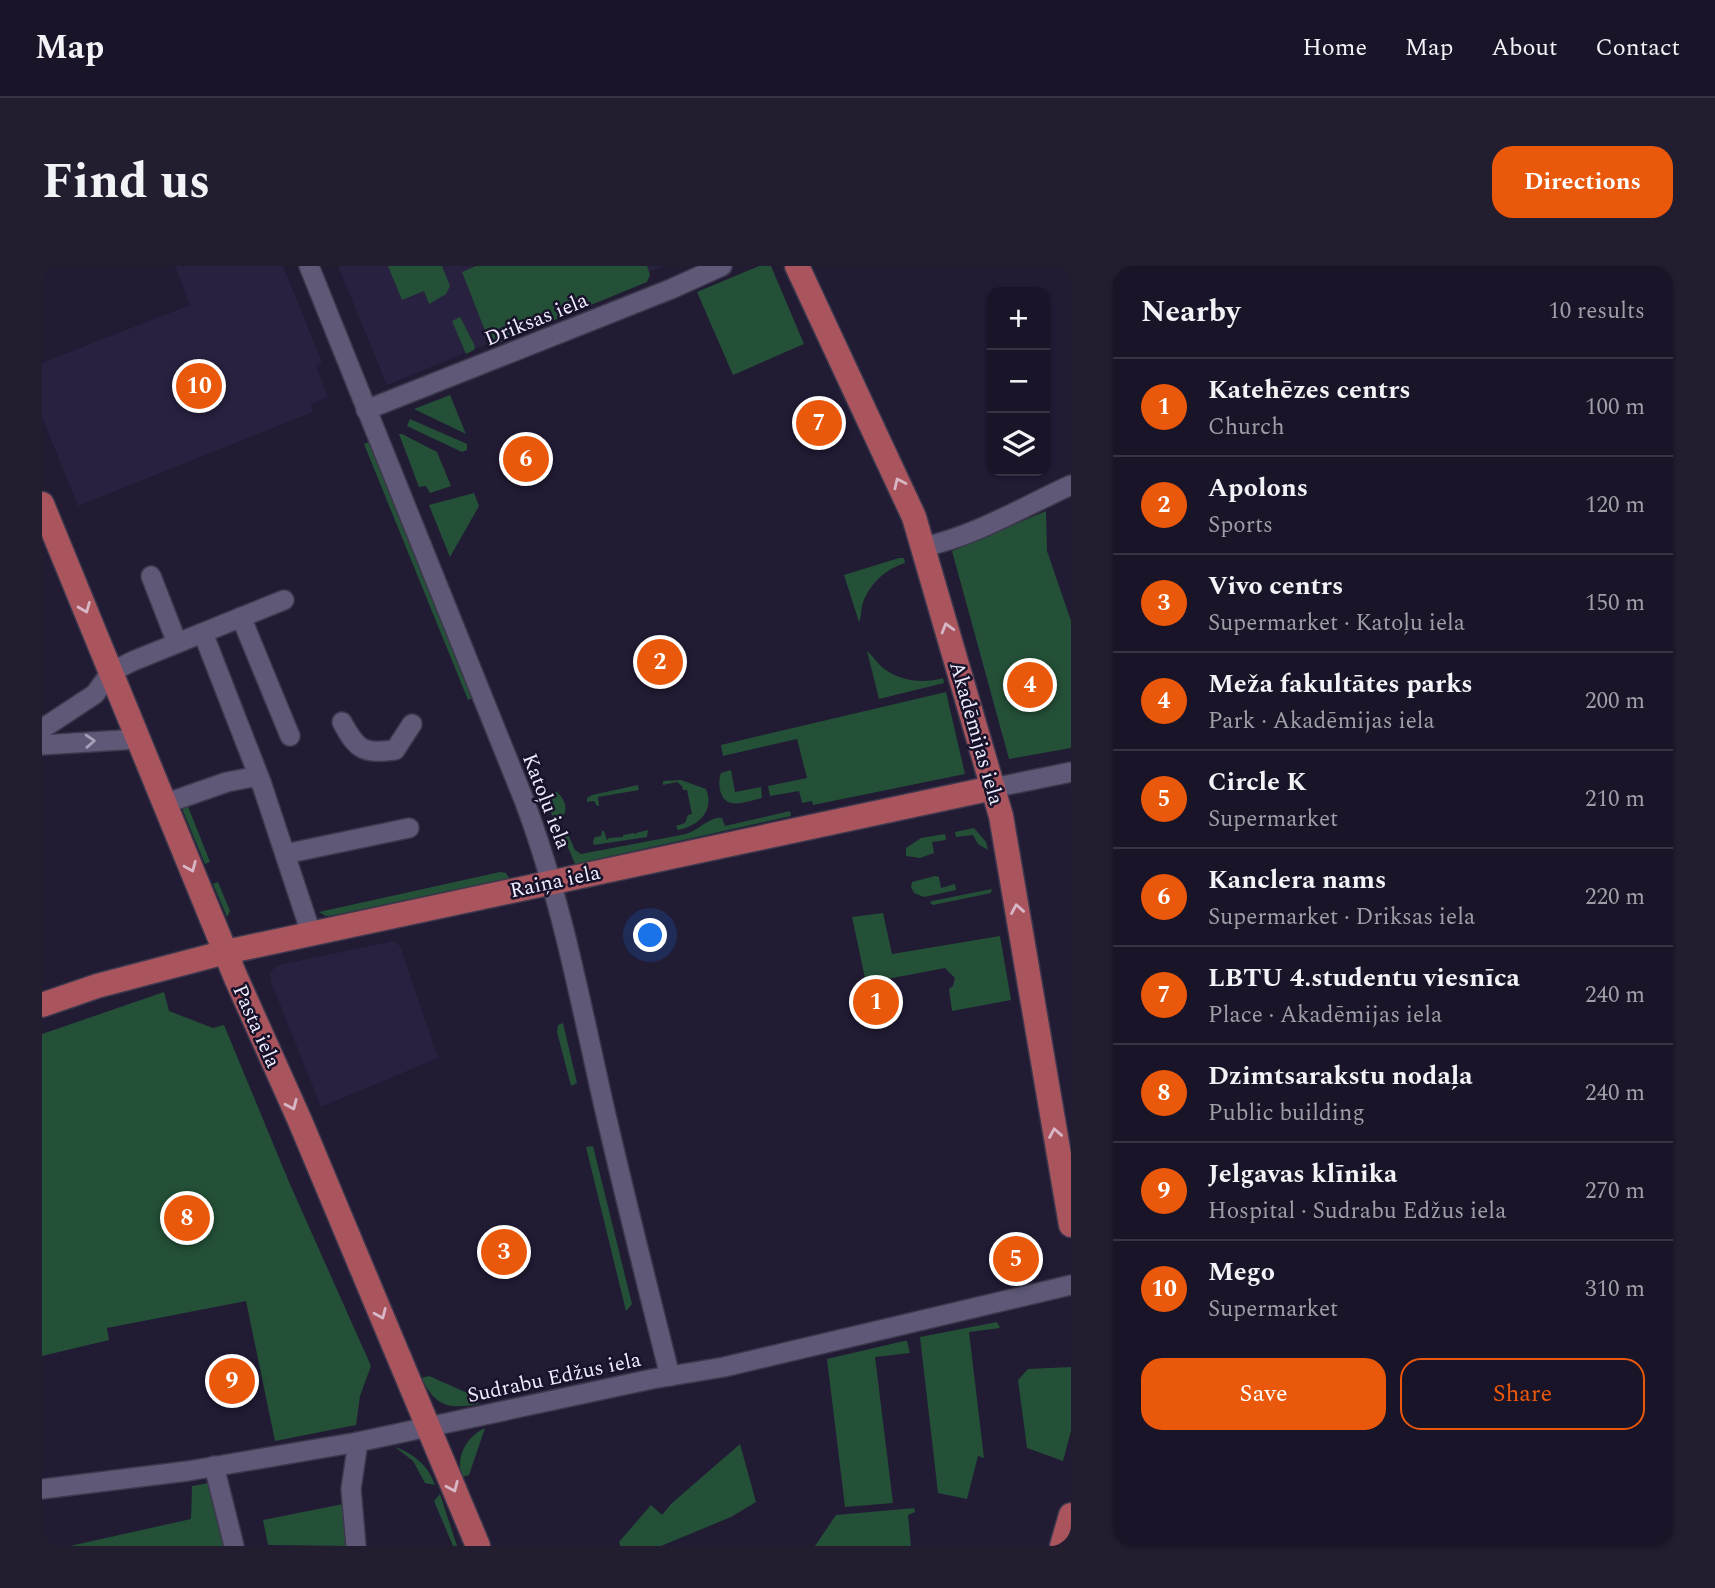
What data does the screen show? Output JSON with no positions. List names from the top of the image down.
{
  "streets": {
    "main road": ["Akadēmijas iela", "Raiņa iela", "Pasta iela"],
    "street": ["Driksas iela", "Katoļu iela", "Sudrabu Edžus iela"]
  },
  "crossings": [
    ["Driksas iela", "Katoļu iela"],
    ["Akadēmijas iela", "Raiņa iela"],
    ["Katoļu iela", "Raiņa iela"],
    ["Katoļu iela", "Sudrabu Edžus iela"],
    ["Raiņa iela", "Pasta iela"],
    ["Pasta iela", "Sudrabu Edžus iela"]
  ],
  "one_way": ["Akadēmijas iela", "Pasta iela"],
  "page": {
    "header": "Map",
    "nav": [
      "Home",
      "Map",
      "About",
      "Contact"
    ],
    "title": "Find us",
    "buttons": [
      "Directions",
      ["Save", "Share"]
    ],
    "heading": ["Nearby", "10 results"],
    "map_buttons": ["+", "−"],
    "list": [
      {
        "mark": "1",
        "name": "Katehēzes centrs",
        "note": "Church",
        "value": "100 m"
      },
      {
        "mark": "2",
        "name": "Apolons",
        "note": "Sports",
        "value": "120 m"
      },
      {
        "mark": "3",
        "name": "Vivo centrs",
        "note": "Supermarket · Katoļu iela",
        "value": "150 m"
      },
      {
        "mark": "4",
        "name": "Meža fakultātes parks",
        "note": "Park · Akadēmijas iela",
        "value": "200 m"
      },
      {
        "mark": "5",
        "name": "Circle K",
        "note": "Supermarket",
        "value": "210 m"
      },
      {
        "mark": "6",
        "name": "Kanclera nams",
        "note": "Supermarket · Driksas iela",
        "value": "220 m"
      },
      {
        "mark": "7",
        "name": "LBTU 4.studentu viesnīca",
        "note": "Place · Akadēmijas iela",
        "value": "240 m"
      },
      {
        "mark": "8",
        "name": "Dzimtsarakstu nodaļa",
        "note": "Public building",
        "value": "240 m"
      },
      {
        "mark": "9",
        "name": "Jelgavas klīnika",
        "note": "Hospital · Sudrabu Edžus iela",
        "value": "270 m"
      },
      {
        "mark": "10",
        "name": "Mego",
        "note": "Supermarket",
        "value": "310 m"
      }
    ],
    "pins": [
      "10",
      "7",
      "6",
      "2",
      "4",
      "1",
      "8",
      "3",
      "5",
      "9"
    ]
  }
}
